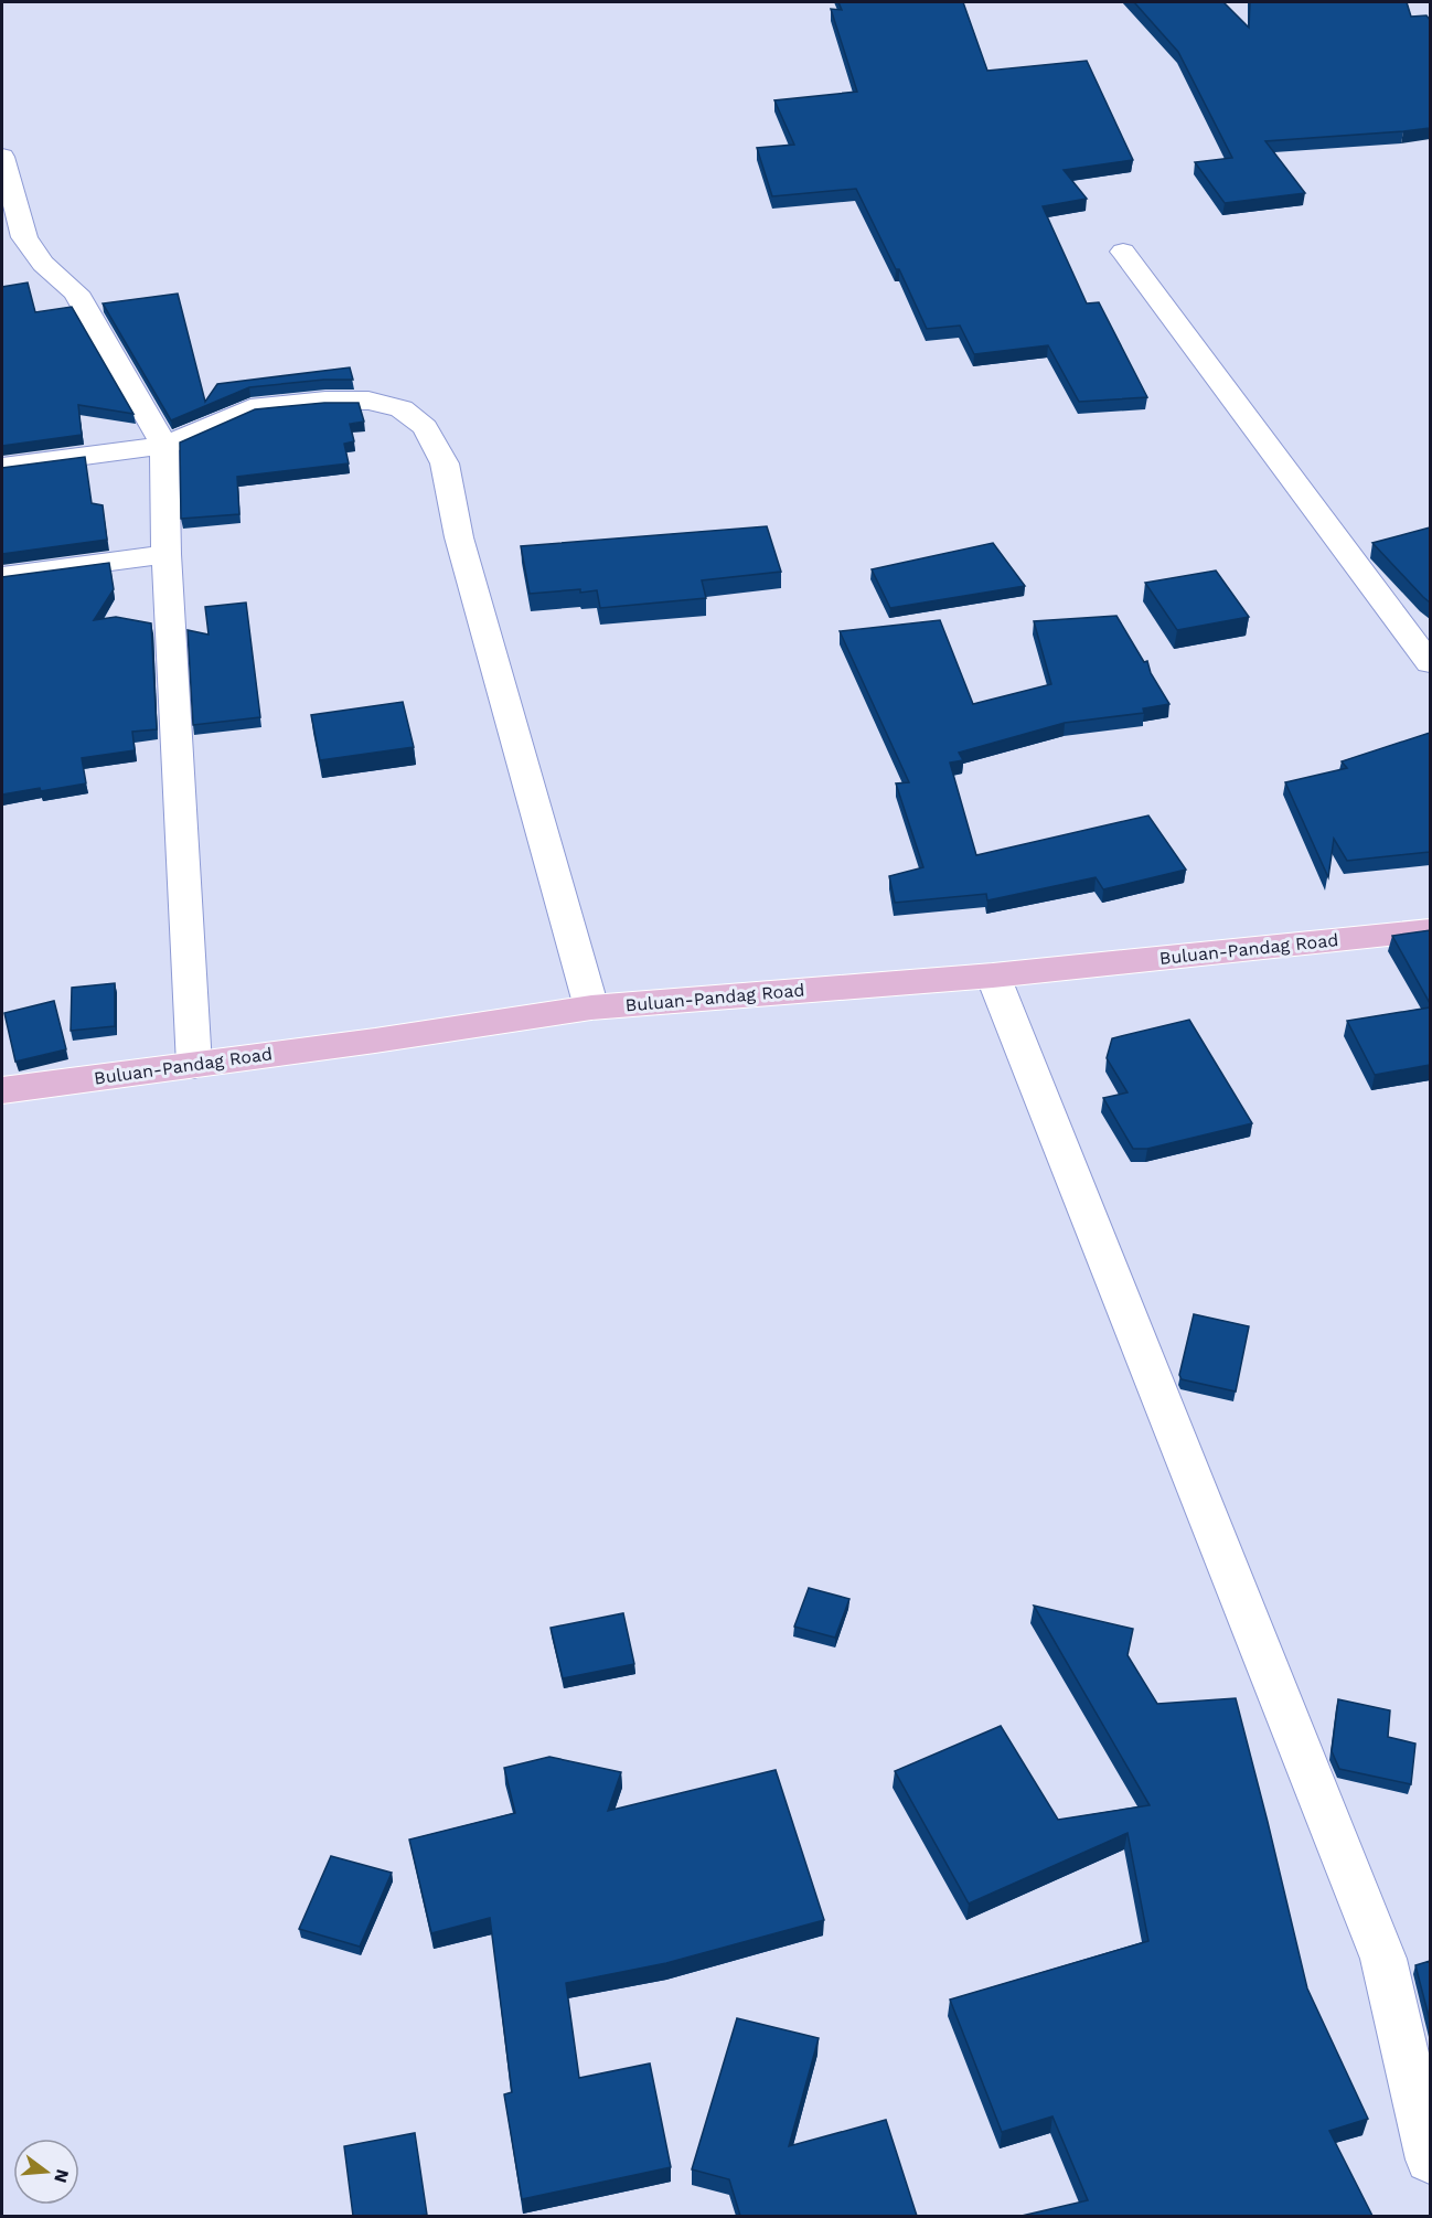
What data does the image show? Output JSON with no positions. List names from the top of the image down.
{
  "streets": {
    "main road": ["Buluan-Pandag Road"]
  },
  "north": "right"
}
